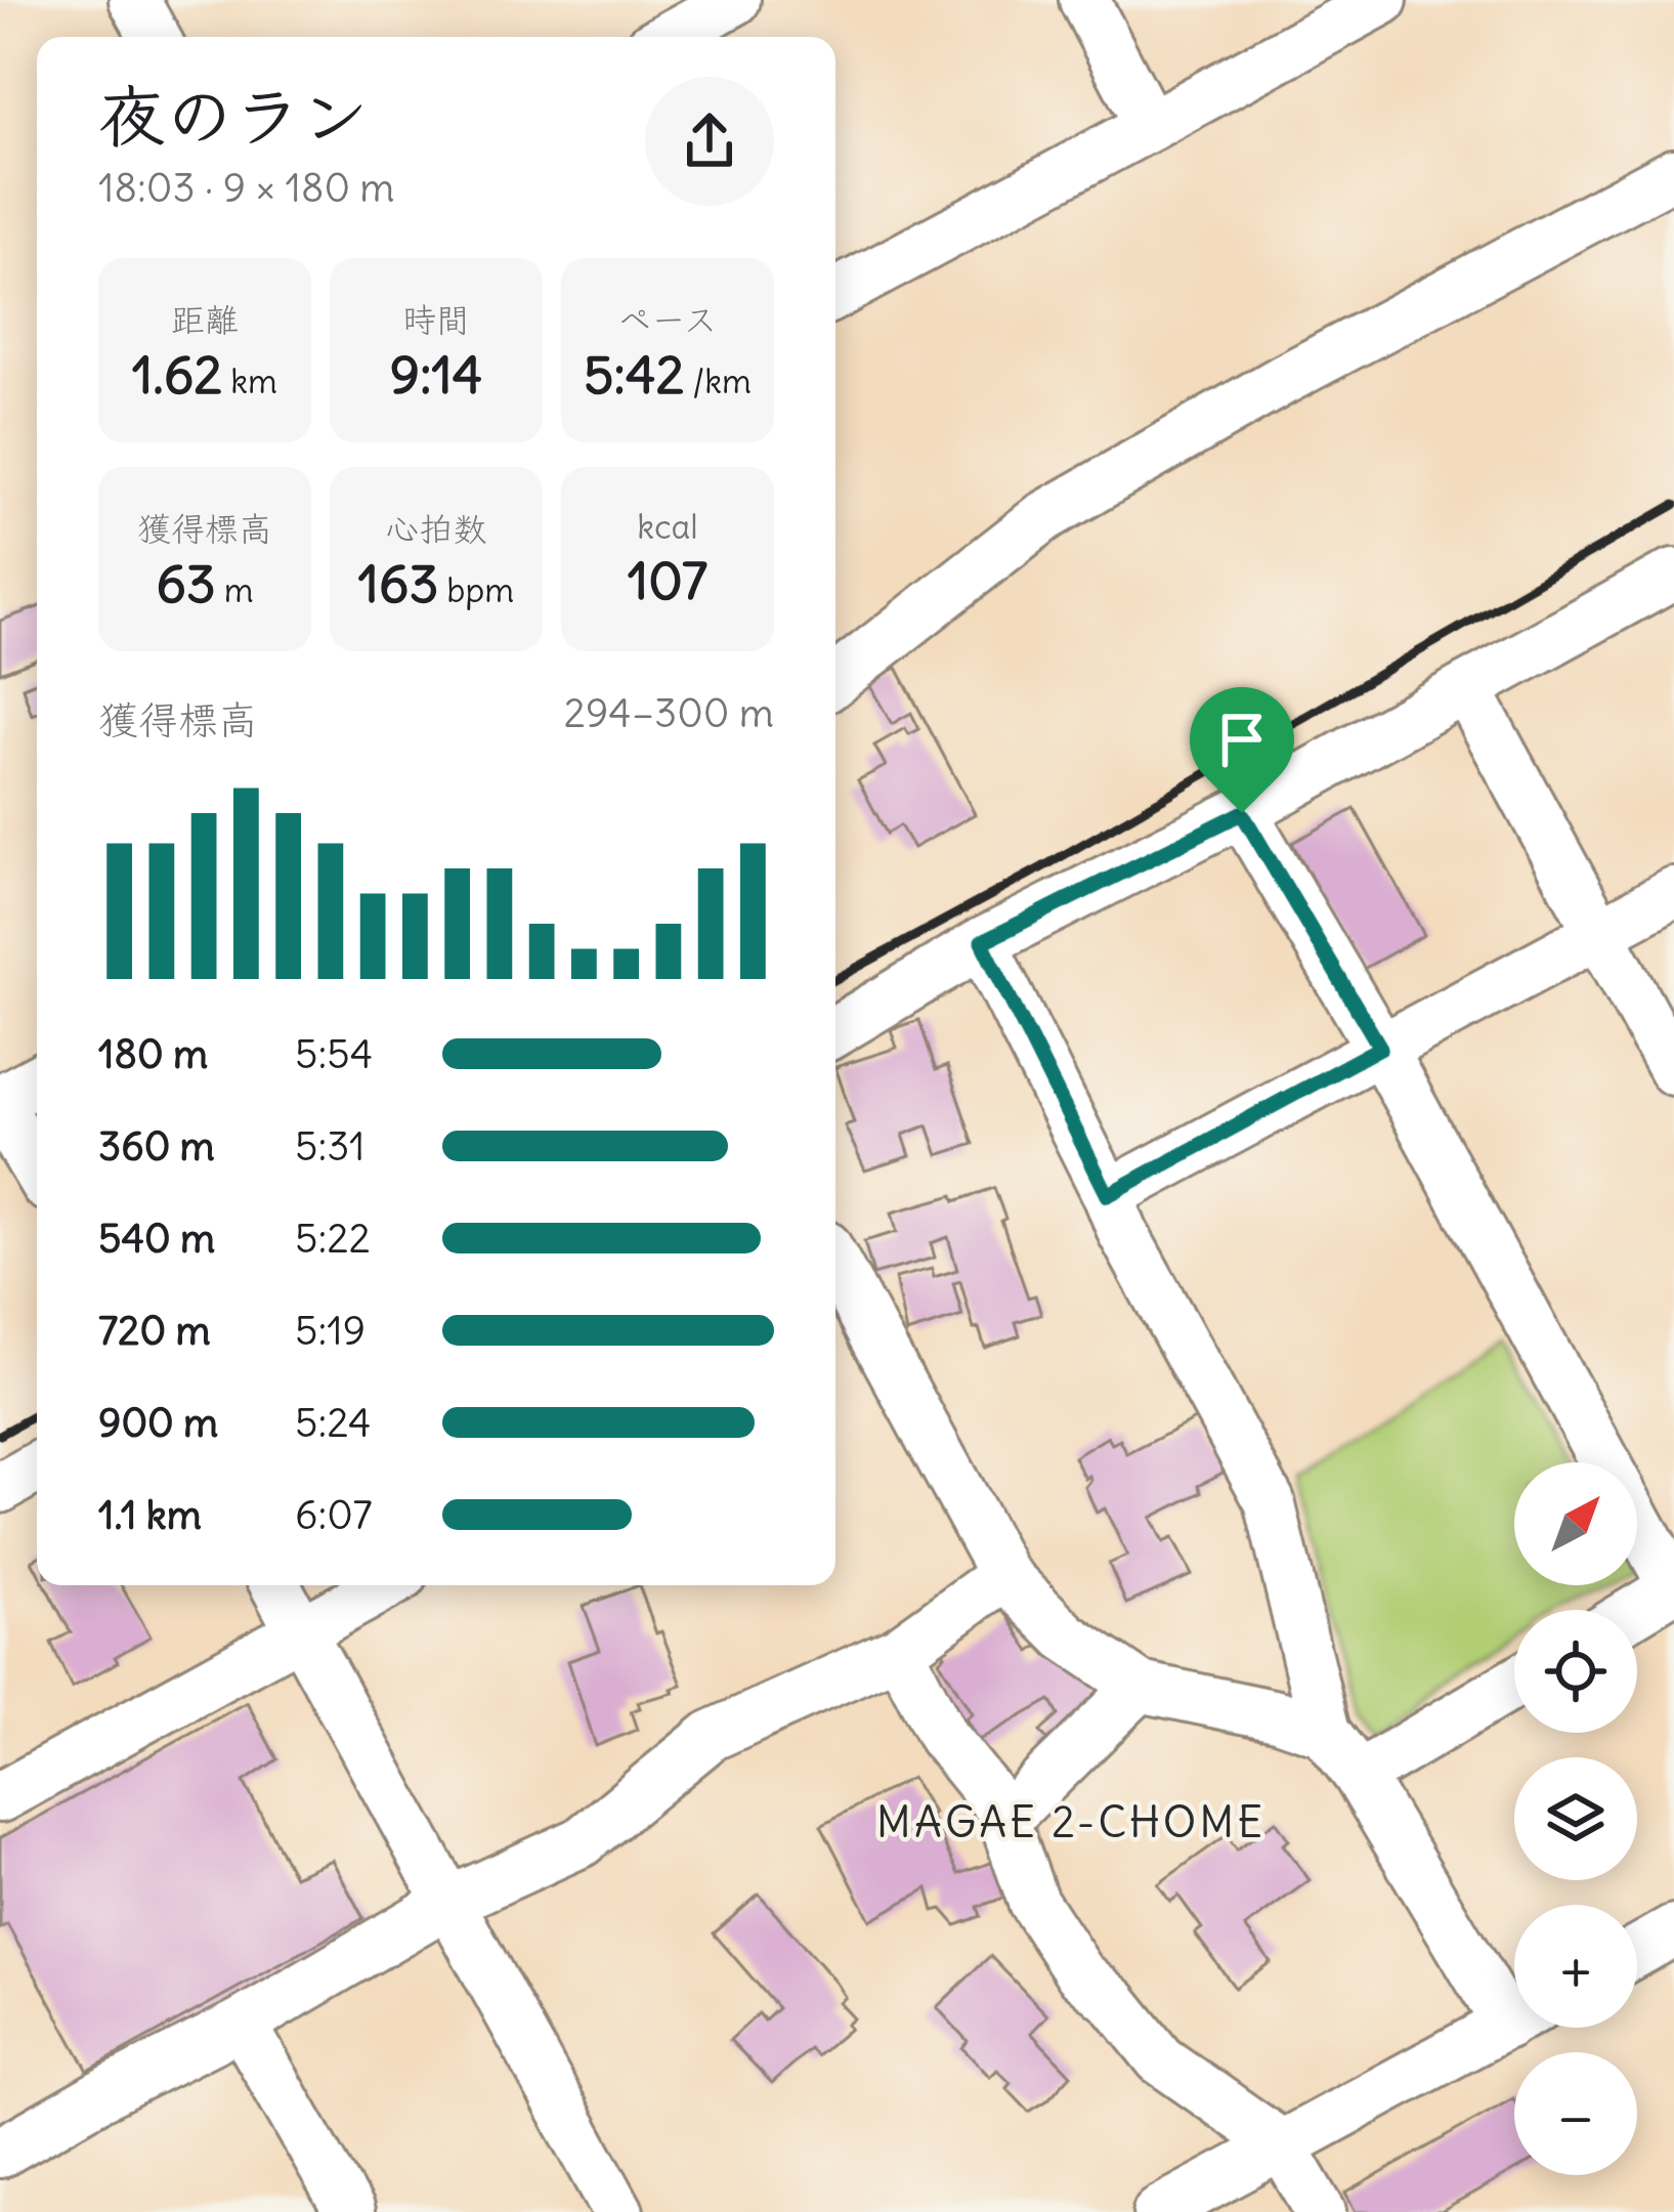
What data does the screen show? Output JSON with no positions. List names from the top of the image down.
{
  "districts": ["MAGAE 2-CHOME"],
  "north": "top right",
  "page": {
    "heading": ["夜のラン", "18:03 · 9 × 180 m"],
    "stats": [
      ["距離", "1.62 km"],
      ["時間", "9:14"],
      ["ペース", "5:42 /km"],
      ["獲得標高", "63 m"],
      ["心拍数", "163 bpm"],
      ["kcal", "107"]
    ],
    "chart": ["獲得標高", "294–300 m"],
    "list": [
      {
        "name": "180 m",
        "note": "5:54"
      },
      {
        "name": "360 m",
        "note": "5:31"
      },
      {
        "name": "540 m",
        "note": "5:22"
      },
      {
        "name": "720 m",
        "note": "5:19"
      },
      {
        "name": "900 m",
        "note": "5:24"
      },
      {
        "name": "1.1 km",
        "note": "6:07"
      }
    ],
    "map_buttons": ["+", "−"]
  }
}
